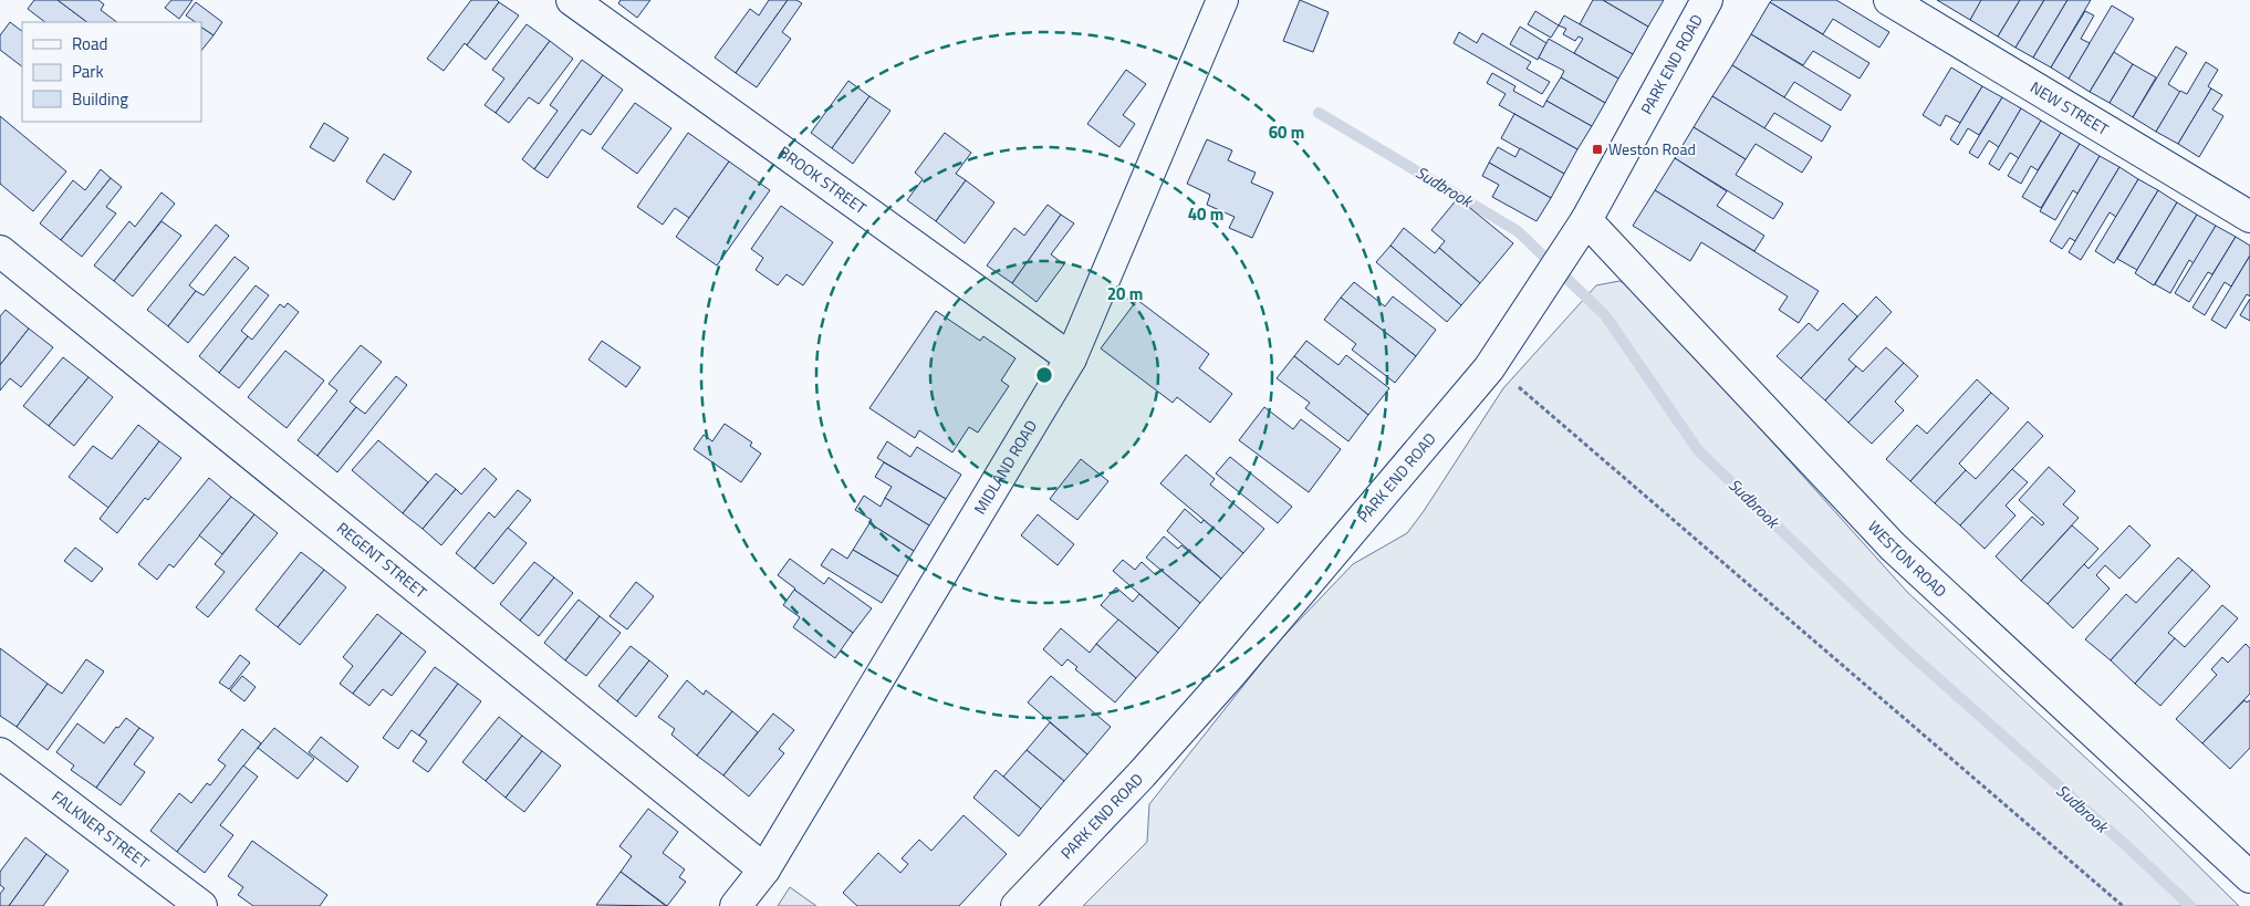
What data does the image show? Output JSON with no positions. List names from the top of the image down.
{
  "streets": {
    "street": [
      "PARK END ROAD",
      "NEW STREET",
      "BROOK STREET",
      "MIDLAND ROAD",
      "WESTON ROAD",
      "REGENT STREET",
      "FALKNER STREET"
    ]
  },
  "crossings": [
    ["PARK END ROAD", "WESTON ROAD"],
    ["BROOK STREET", "MIDLAND ROAD"],
    ["MIDLAND ROAD", "REGENT STREET"]
  ],
  "water": ["Sudbrook"],
  "places": {
    "transit": ["Weston Road"]
  },
  "legend": ["Road", "Park", "Building"],
  "rings": ["60 m", "40 m", "20 m"]
}
